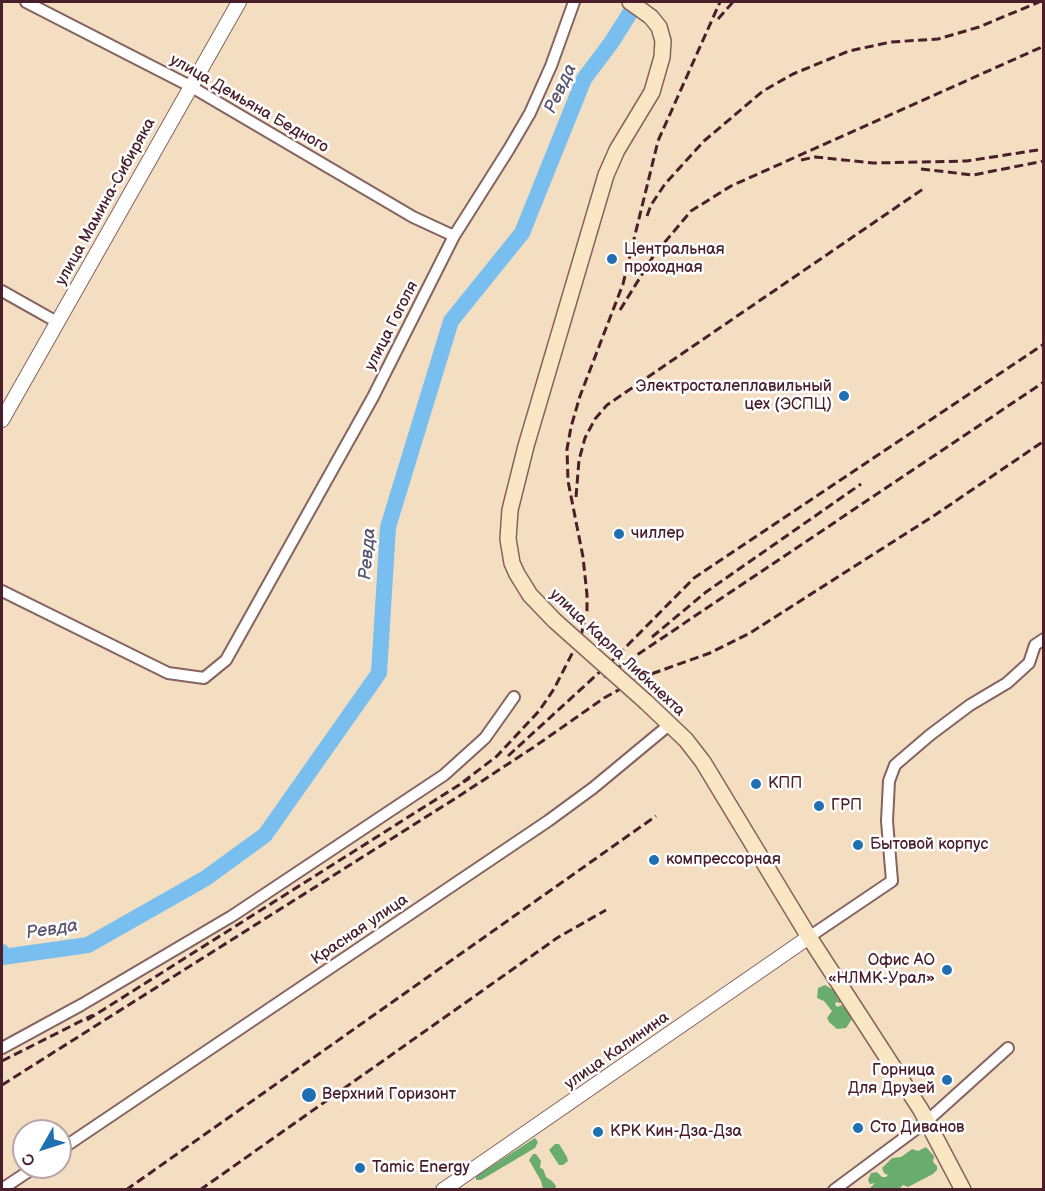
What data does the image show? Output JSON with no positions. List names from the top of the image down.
{
  "streets": {
    "main road": ["улица Карла Либкнехта"],
    "street": [
      "улица Демьяна Бедного",
      "улица Мамина-Сибиряка",
      "улица Гоголя",
      "Красная улица",
      "улица Калинина"
    ]
  },
  "crossings": [
    ["улица Демьяна Бедного", "улица Мамина-Сибиряка"],
    ["улица Демьяна Бедного", "улица Гоголя"],
    ["улица Карла Либкнехта", "Красная улица"],
    ["улица Карла Либкнехта", "улица Калинина"]
  ],
  "water": ["Ревда"],
  "places": [
    "Центральная проходная",
    "Электросталеплавильный цех (ЭСПЦ)",
    "чиллер",
    "КПП",
    "ГРП",
    "Бытовой корпус",
    "компрессорная",
    "Офис АО «НЛМК-Урал»",
    "Горница Для Друзей",
    "Верхний Горизонт",
    "Сто Диванов",
    "КРК Кин-Дза-Дза",
    "Tamic Energy"
  ],
  "north": "bottom left"
}
